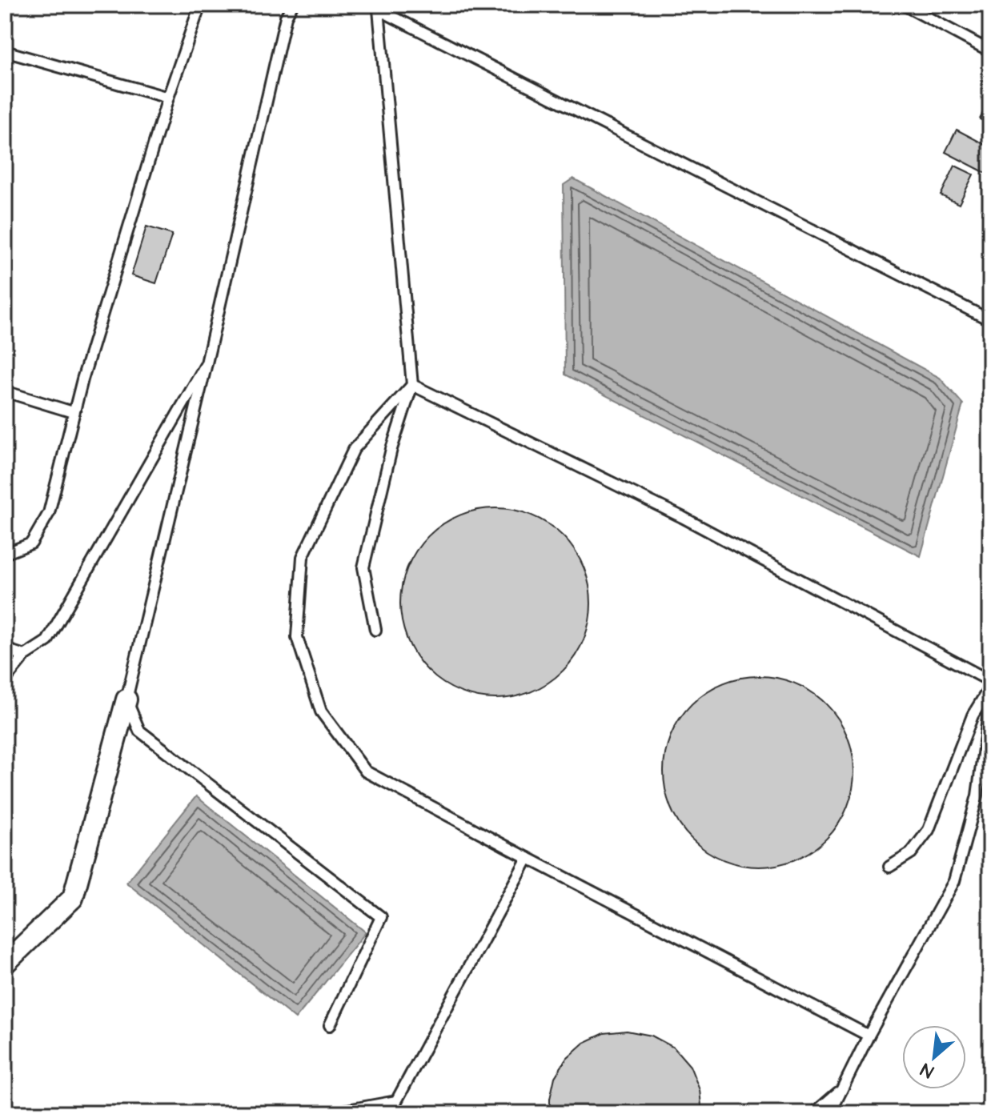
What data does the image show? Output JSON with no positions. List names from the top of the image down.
{
  "north": "bottom left"
}
